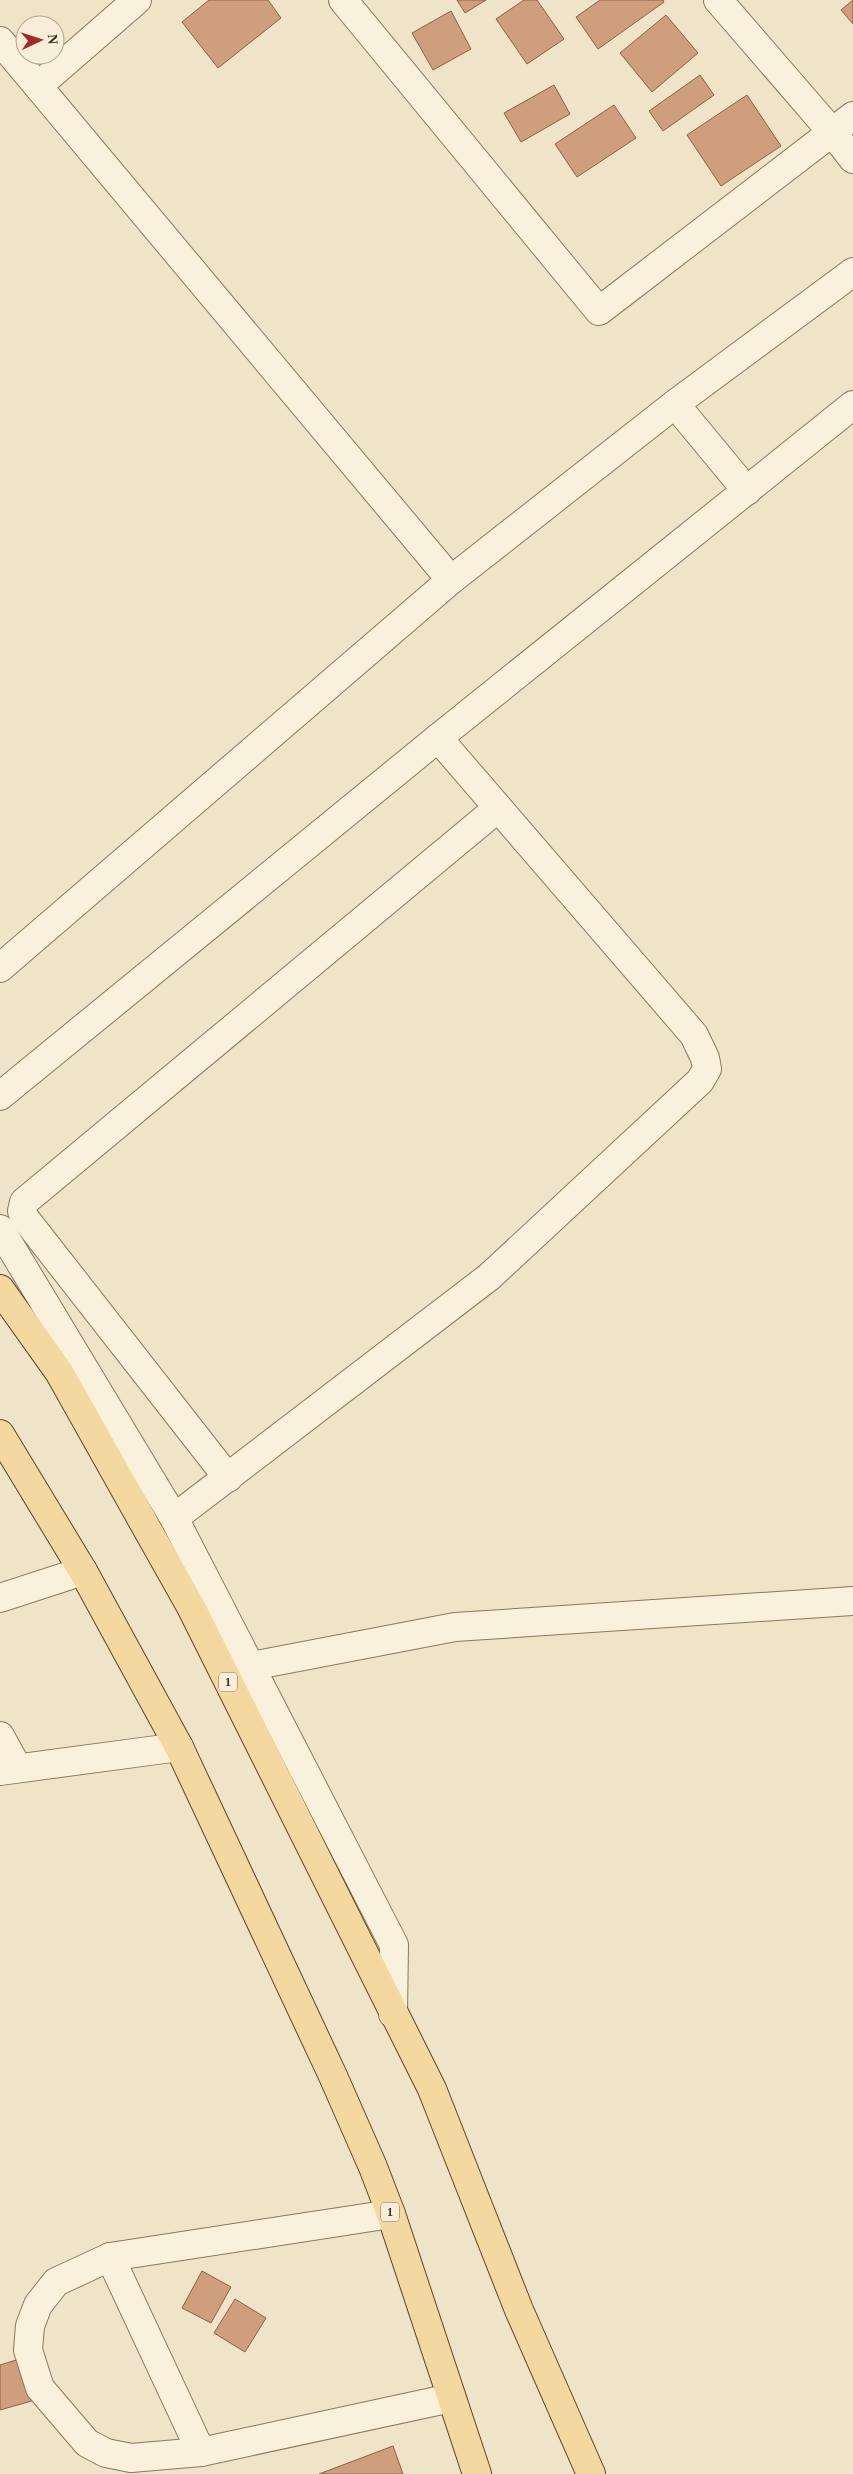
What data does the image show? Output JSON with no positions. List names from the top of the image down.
{
  "streets": {
    "main road": ["1"]
  },
  "north": "right"
}
